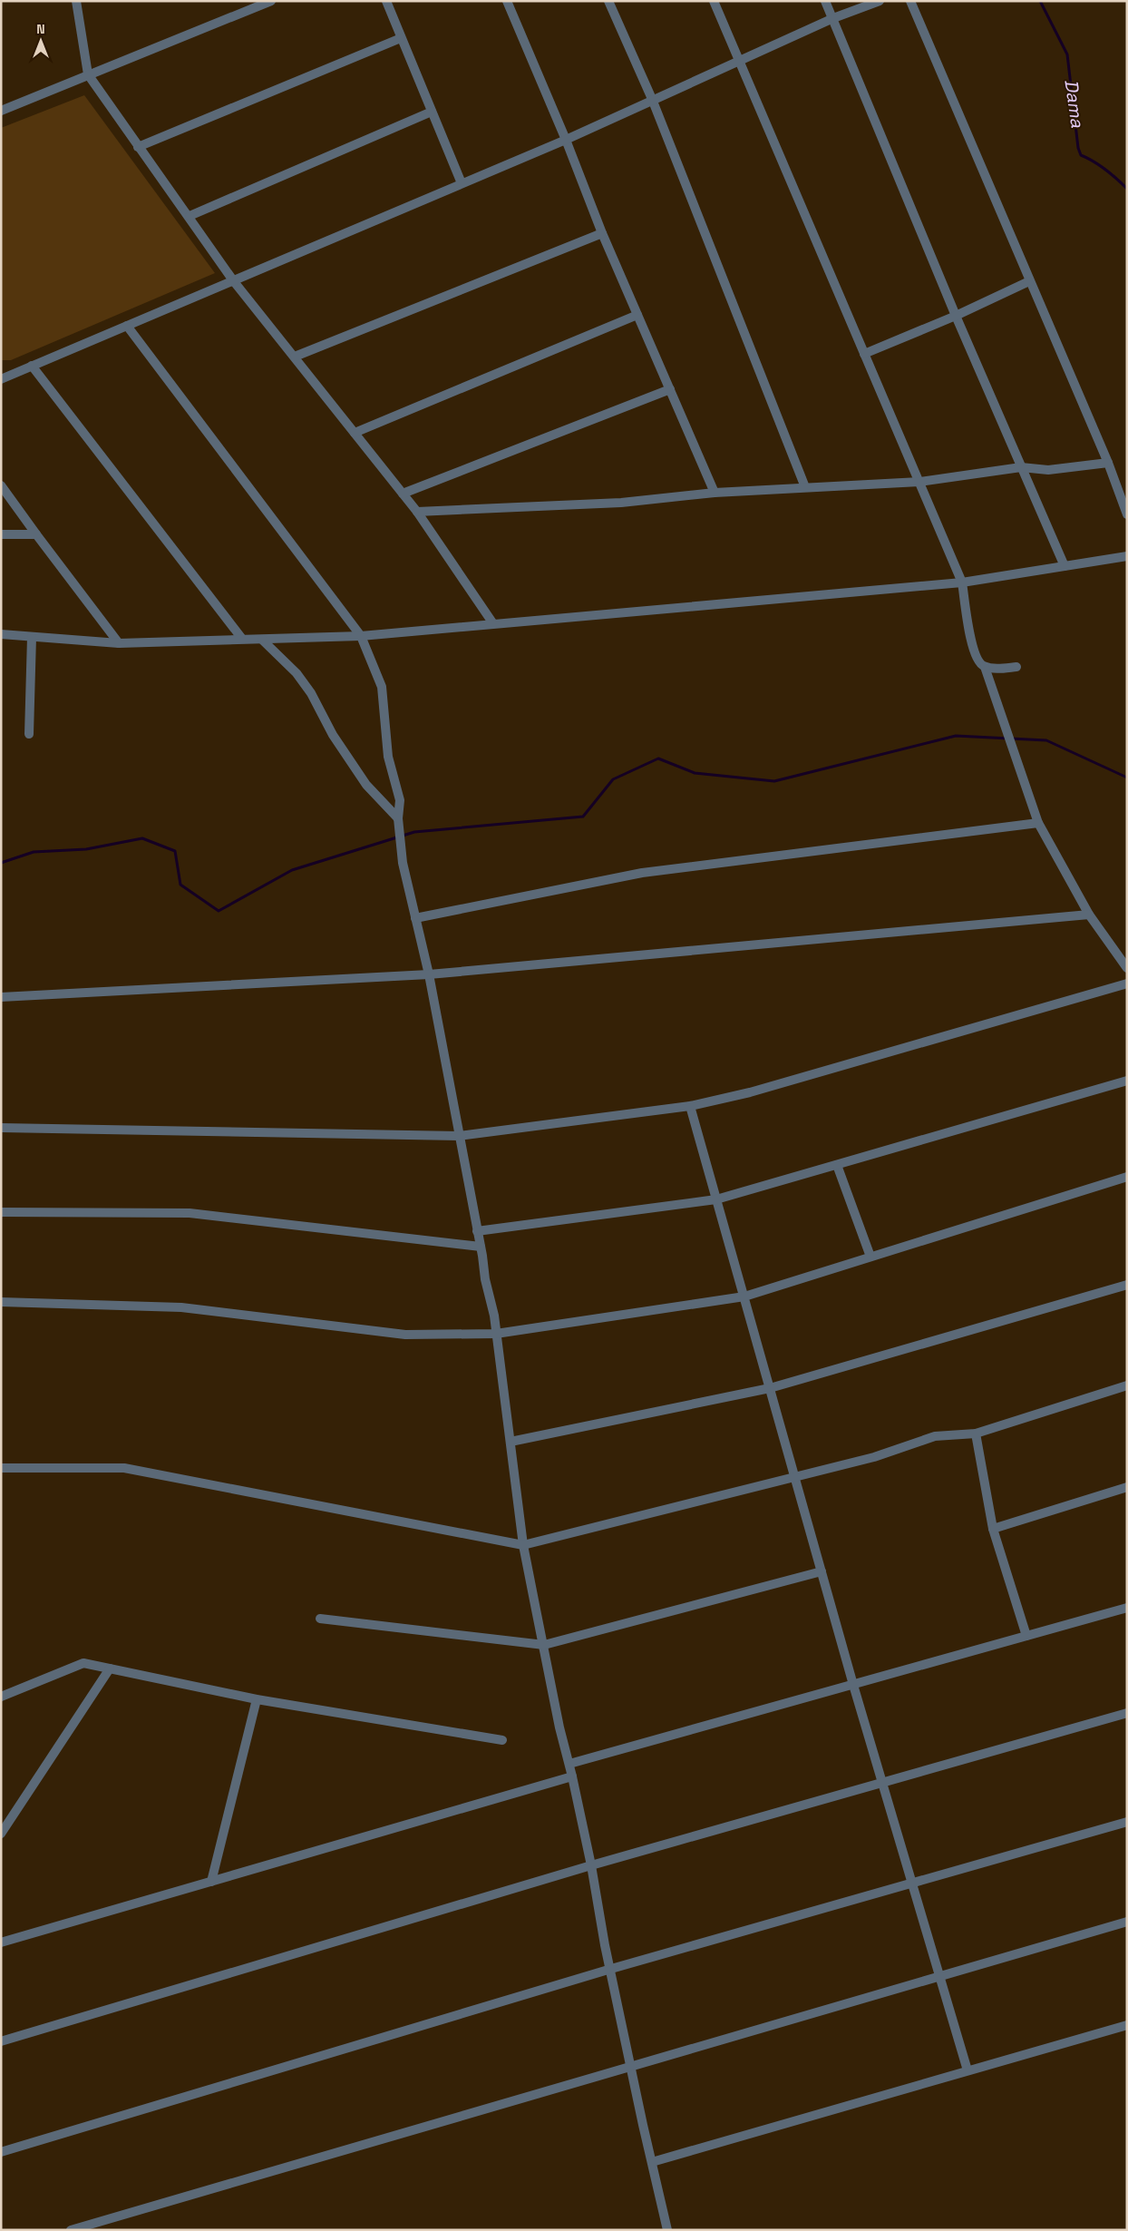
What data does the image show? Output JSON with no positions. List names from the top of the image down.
{
  "water": ["Dama"],
  "north": "top"
}
